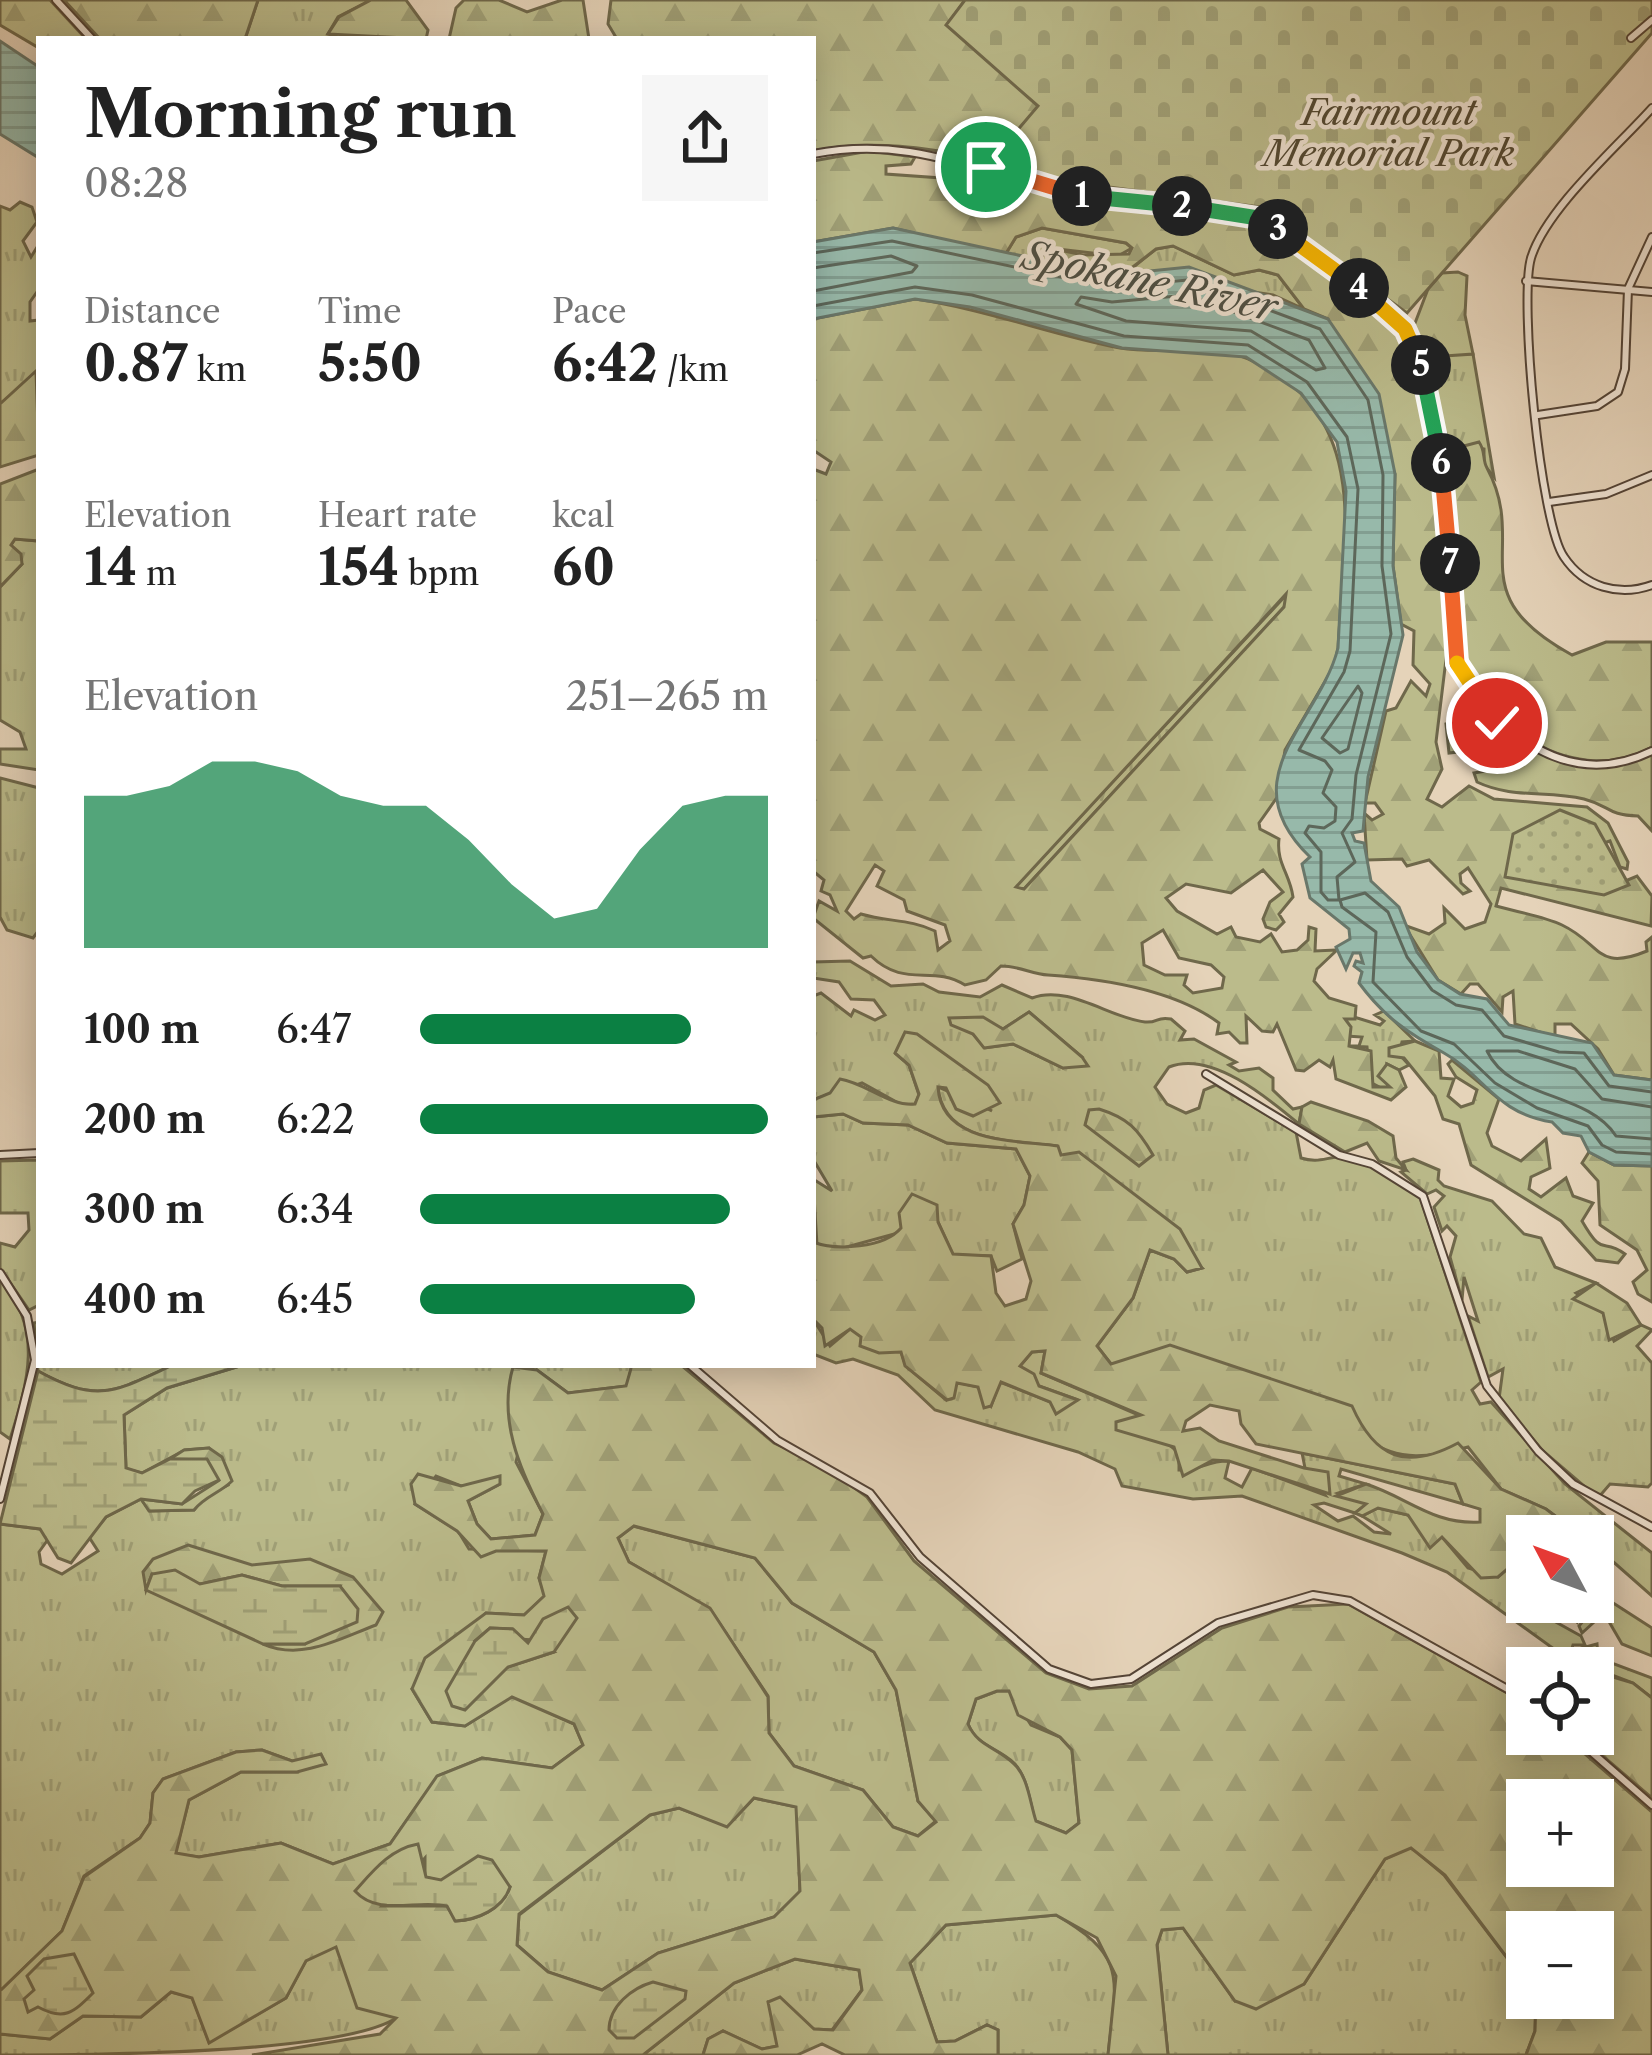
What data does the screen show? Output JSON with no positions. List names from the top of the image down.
{
  "water": ["Spokane River"],
  "parks": ["Fairmount Memorial Park"],
  "north": "top left",
  "page": {
    "heading": ["Morning run", "08:28"],
    "pins": [
      "1",
      "2",
      "3",
      "4",
      "5",
      "6",
      "7"
    ],
    "stats": [
      ["Distance", "0.87 km"],
      ["Time", "5:50"],
      ["Pace", "6:42 /km"],
      ["Elevation", "14 m"],
      ["Heart rate", "154 bpm"],
      ["kcal", "60"]
    ],
    "chart": ["Elevation", "251–265 m"],
    "list": [
      {
        "name": "100 m",
        "note": "6:47"
      },
      {
        "name": "200 m",
        "note": "6:22"
      },
      {
        "name": "300 m",
        "note": "6:34"
      },
      {
        "name": "400 m",
        "note": "6:45"
      }
    ],
    "map_buttons": ["+", "−"]
  }
}
